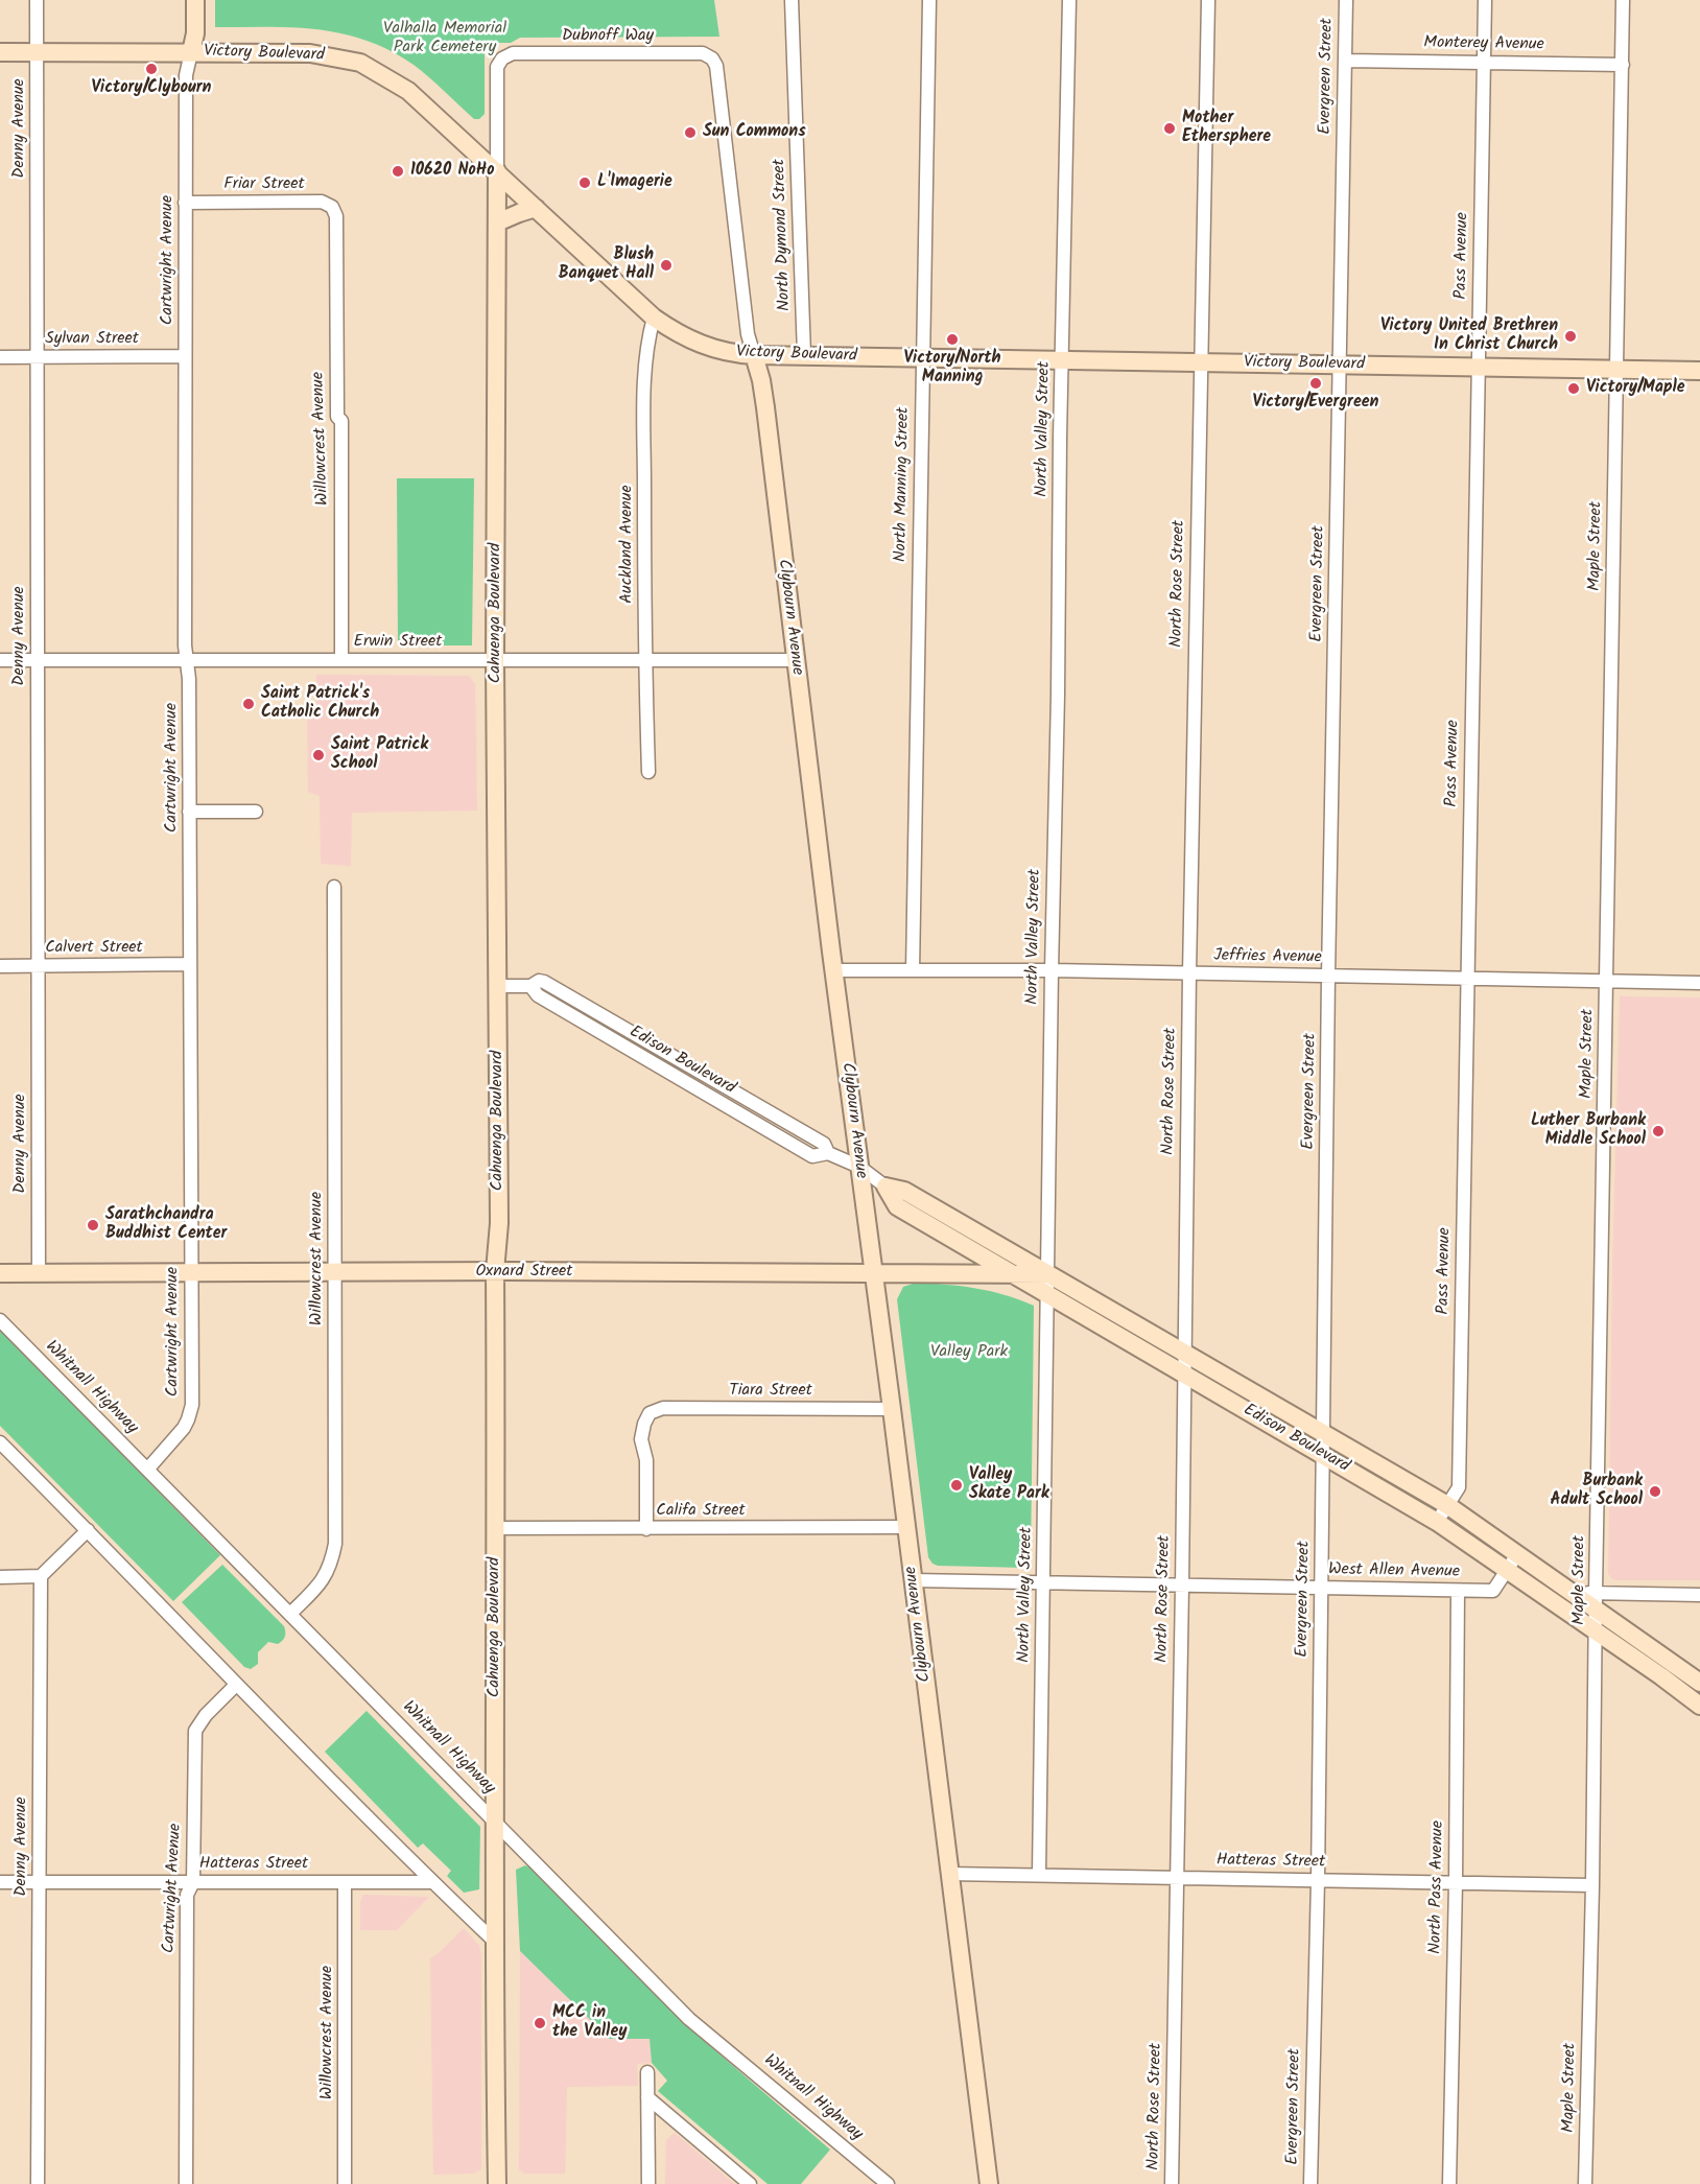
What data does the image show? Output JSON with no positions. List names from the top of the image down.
{
  "streets": {
    "main road": [
      "Victory Boulevard",
      "Cahuenga Boulevard",
      "Clybourn Avenue",
      "Edison Boulevard",
      "Oxnard Street"
    ],
    "street": [
      "Dubnoff Way",
      "Monterey Avenue",
      "Evergreen Street",
      "Denny Avenue",
      "Friar Street",
      "North Dymond Street",
      "Pass Avenue",
      "Cartwright Avenue",
      "Sylvan Street",
      "North Valley Street",
      "Willowcrest Avenue",
      "North Manning Street",
      "Auckland Avenue",
      "Maple Street",
      "North Rose Street",
      "Erwin Street",
      "Calvert Street",
      "Jeffries Avenue",
      "Whitnall Highway",
      "Tiara Street",
      "Califa Street",
      "West Allen Avenue",
      "Hatteras Street",
      "North Pass Avenue"
    ]
  },
  "crossings": [
    ["Dubnoff Way", "Cahuenga Boulevard"],
    ["Dubnoff Way", "Clybourn Avenue"],
    ["Monterey Avenue", "Evergreen Street"],
    ["Monterey Avenue", "Pass Avenue"],
    ["Monterey Avenue", "Maple Street"],
    ["Victory Boulevard", "Evergreen Street"],
    ["Victory Boulevard", "Denny Avenue"],
    ["Victory Boulevard", "North Dymond Street"],
    ["Victory Boulevard", "Pass Avenue"],
    ["Victory Boulevard", "Cartwright Avenue"],
    ["Victory Boulevard", "North Valley Street"],
    ["Victory Boulevard", "North Manning Street"],
    ["Victory Boulevard", "Auckland Avenue"],
    ["Victory Boulevard", "Maple Street"],
    ["Victory Boulevard", "North Rose Street"],
    ["Victory Boulevard", "Cahuenga Boulevard"],
    ["Victory Boulevard", "Clybourn Avenue"],
    ["Evergreen Street", "Jeffries Avenue"],
    ["Evergreen Street", "Edison Boulevard"],
    ["Evergreen Street", "West Allen Avenue"],
    ["Evergreen Street", "Hatteras Street"],
    ["Denny Avenue", "Sylvan Street"],
    ["Denny Avenue", "Erwin Street"],
    ["Denny Avenue", "Calvert Street"],
    ["Denny Avenue", "Oxnard Street"],
    ["Denny Avenue", "Hatteras Street"],
    ["Friar Street", "Cartwright Avenue"],
    ["Friar Street", "Willowcrest Avenue"],
    ["Pass Avenue", "Jeffries Avenue"],
    ["Pass Avenue", "Edison Boulevard"],
    ["Cartwright Avenue", "Sylvan Street"],
    ["Cartwright Avenue", "Erwin Street"],
    ["Cartwright Avenue", "Calvert Street"],
    ["Cartwright Avenue", "Oxnard Street"],
    ["Cartwright Avenue", "Whitnall Highway"],
    ["Cartwright Avenue", "Hatteras Street"],
    ["North Valley Street", "Jeffries Avenue"],
    ["North Valley Street", "Edison Boulevard"],
    ["North Valley Street", "Oxnard Street"],
    ["North Valley Street", "West Allen Avenue"],
    ["North Valley Street", "Hatteras Street"],
    ["Willowcrest Avenue", "Erwin Street"],
    ["Willowcrest Avenue", "Oxnard Street"],
    ["Willowcrest Avenue", "Whitnall Highway"],
    ["Willowcrest Avenue", "Hatteras Street"],
    ["North Manning Street", "Jeffries Avenue"],
    ["Auckland Avenue", "Erwin Street"],
    ["Maple Street", "Jeffries Avenue"],
    ["Maple Street", "Edison Boulevard"],
    ["Maple Street", "Hatteras Street"],
    ["North Rose Street", "Jeffries Avenue"],
    ["North Rose Street", "Edison Boulevard"],
    ["North Rose Street", "West Allen Avenue"],
    ["North Rose Street", "Hatteras Street"],
    ["Cahuenga Boulevard", "Erwin Street"],
    ["Cahuenga Boulevard", "Edison Boulevard"],
    ["Cahuenga Boulevard", "Oxnard Street"],
    ["Cahuenga Boulevard", "Whitnall Highway"],
    ["Cahuenga Boulevard", "Califa Street"],
    ["Clybourn Avenue", "Erwin Street"],
    ["Clybourn Avenue", "Jeffries Avenue"],
    ["Clybourn Avenue", "Edison Boulevard"],
    ["Clybourn Avenue", "Oxnard Street"],
    ["Clybourn Avenue", "Tiara Street"],
    ["Clybourn Avenue", "Califa Street"],
    ["Clybourn Avenue", "West Allen Avenue"],
    ["Clybourn Avenue", "Hatteras Street"],
    ["Edison Boulevard", "Oxnard Street"],
    ["Edison Boulevard", "West Allen Avenue"],
    ["Tiara Street", "Califa Street"],
    ["West Allen Avenue", "North Pass Avenue"],
    ["Hatteras Street", "North Pass Avenue"]
  ],
  "parks": ["Valhalla Memorial Park Cemetery", "Valley Park"],
  "places": [
    "Victory/Clybourn",
    "Mother Ethersphere",
    "Sun Commons",
    "10620 NoHo",
    "L'Imagerie",
    "Blush Banquet Hall",
    "Victory United Brethren In Christ Church",
    "Victory/North Manning",
    "Victory/Evergreen",
    "Victory/Maple",
    "Saint Patrick's Catholic Church",
    "Saint Patrick School",
    "Luther Burbank Middle School",
    "Sarathchandra Buddhist Center",
    "Valley Skate Park",
    "Burbank Adult School",
    "MCC in the Valley"
  ]
}
